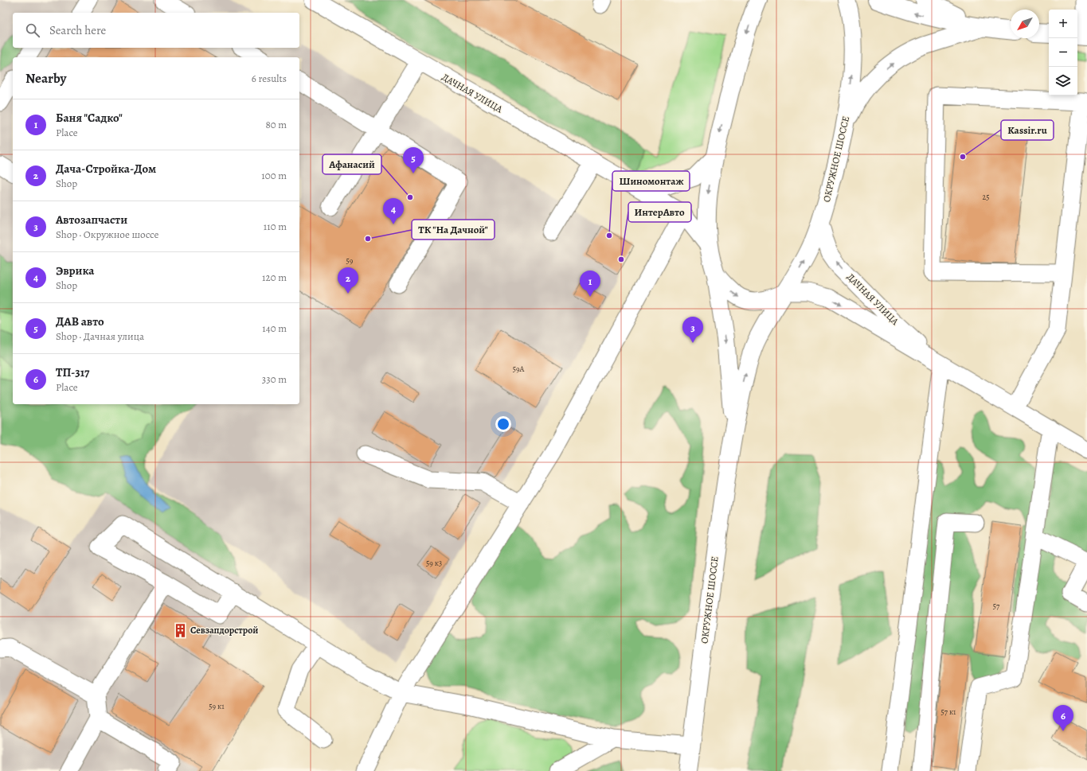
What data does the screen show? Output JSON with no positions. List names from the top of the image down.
{
  "streets": {
    "main road": ["ОКРУЖНОЕ ШОССЕ"],
    "street": ["ДАЧНАЯ УЛИЦА"]
  },
  "crossings": [
    ["ДАЧНАЯ УЛИЦА", "ОКРУЖНОЕ ШОССЕ"]
  ],
  "places": {
    "other": [
      "Kassir.ru",
      "Афанасий",
      "Шиномонтаж",
      "ТК \"На Дачной\"",
      "ИнтерАвто"
    ],
    "building": ["Севзапдорстрой"]
  },
  "house_numbers": [
    "25",
    "59",
    "59А",
    "59 к3",
    "57",
    "59 к1",
    "57 к1"
  ],
  "north": "bottom left",
  "page": {
    "map_buttons": ["+", "−"],
    "search": "Search here",
    "heading": ["Nearby", "6 results"],
    "list": [
      {
        "mark": "1",
        "name": "Баня \"Садко\"",
        "note": "Place",
        "value": "80 m"
      },
      {
        "mark": "2",
        "name": "Дача-Стройка-Дом",
        "note": "Shop",
        "value": "100 m"
      },
      {
        "mark": "3",
        "name": "Автозапчасти",
        "note": "Shop · Окружное шоссе",
        "value": "110 m"
      },
      {
        "mark": "4",
        "name": "Эврика",
        "note": "Shop",
        "value": "120 m"
      },
      {
        "mark": "5",
        "name": "ДАВ авто",
        "note": "Shop · Дачная улица",
        "value": "140 m"
      },
      {
        "mark": "6",
        "name": "ТП-317",
        "note": "Place",
        "value": "330 m"
      }
    ],
    "pins": [
      "5",
      "4",
      "2",
      "1",
      "3",
      "6"
    ]
  }
}
